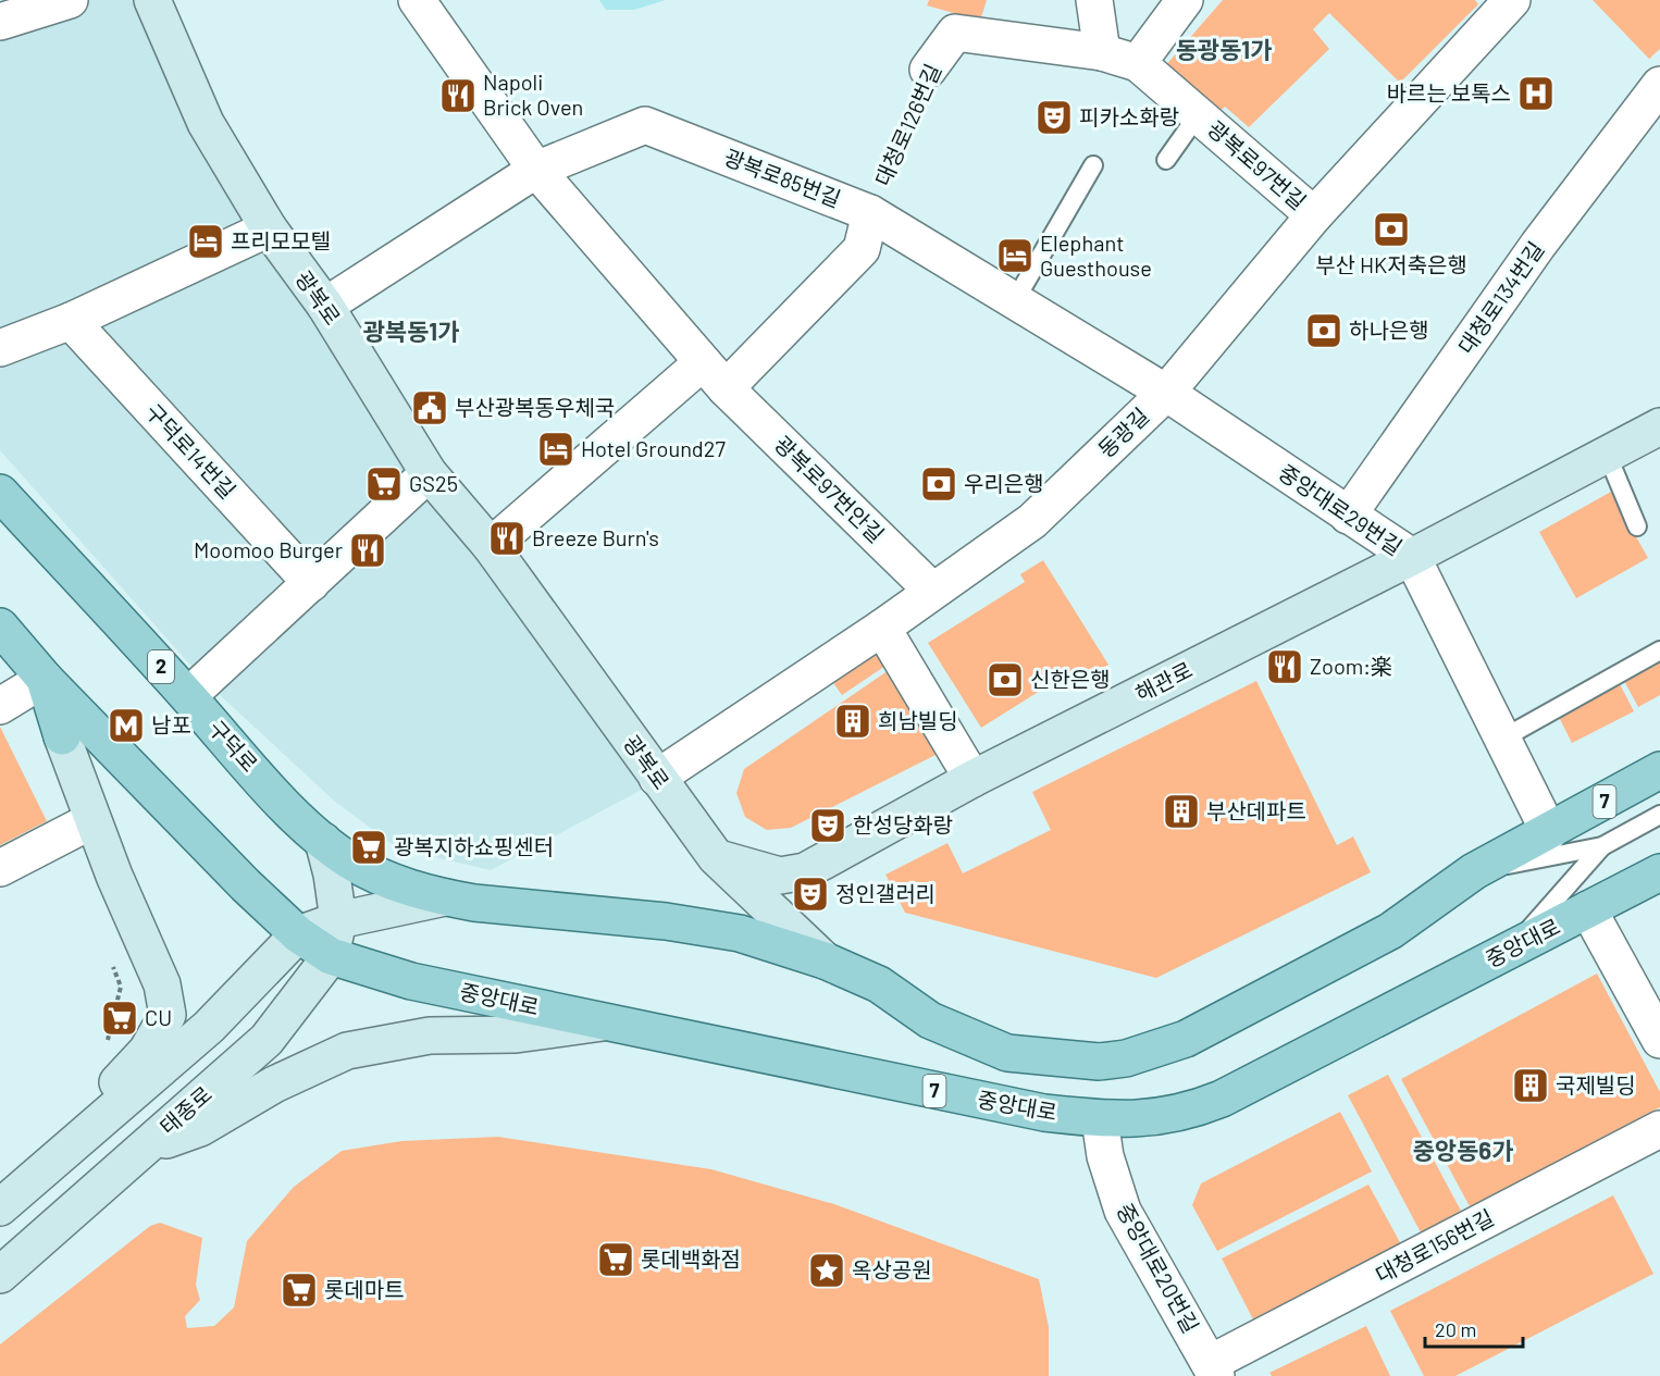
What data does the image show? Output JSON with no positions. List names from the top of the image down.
{
  "streets": {
    "main road": [
      "광복로",
      "2",
      "해관로",
      "구덕로",
      "7",
      "중앙대로",
      "태종로"
    ],
    "street": [
      "대청로126번길",
      "광복로97번길",
      "광복로85번길",
      "대청로134번길",
      "동광길",
      "구덕로14번길",
      "광복로97번안길",
      "중앙대로29번길",
      "대청로156번길",
      "중앙대로20번길"
    ]
  },
  "crossings": [
    ["대청로126번길", "광복로97번길"],
    ["대청로126번길", "광복로85번길"],
    ["광복로97번길", "동광길"],
    ["광복로85번길", "광복로"],
    ["광복로85번길", "동광길"],
    ["광복로85번길", "광복로97번안길"],
    ["광복로85번길", "중앙대로29번길"],
    ["광복로", "동광길"],
    ["광복로", "해관로"],
    ["광복로", "7"],
    ["대청로134번길", "중앙대로29번길"],
    ["동광길", "광복로97번안길"],
    ["동광길", "중앙대로29번길"],
    ["중앙대로29번길", "해관로"],
    ["중앙대로29번길", "7"],
    ["구덕로", "7"],
    ["구덕로", "태종로"],
    ["중앙대로", "태종로"],
    ["중앙대로", "중앙대로20번길"],
    ["대청로156번길", "중앙대로20번길"]
  ],
  "districts": ["동광동1가", "광복동1가", "중앙동6가"],
  "places": {
    "hospital": ["바르는 보톡스"],
    "restaurant": [
      "Napoli Brick Oven",
      "Breeze Burn's",
      "Moomoo Burger",
      "Zoom:楽"
    ],
    "theatre": ["피카소화랑", "한성당화랑", "정인갤러리"],
    "bank": [
      "부산 HK저축은행",
      "하나은행",
      "우리은행",
      "신한은행"
    ],
    "hotel": ["프리모모텔", "Elephant Guesthouse", "Hotel Ground27"],
    "public building": ["부산광복동우체국"],
    "supermarket": [
      "GS25",
      "광복지하쇼핑센터",
      "CU",
      "롯데백화점",
      "롯데마트"
    ],
    "building": ["희남빌딩", "부산데파트", "국제빌딩"],
    "metro station": ["남포"],
    "place": ["옥상공원"]
  },
  "scale_bar": "20 m"
}
